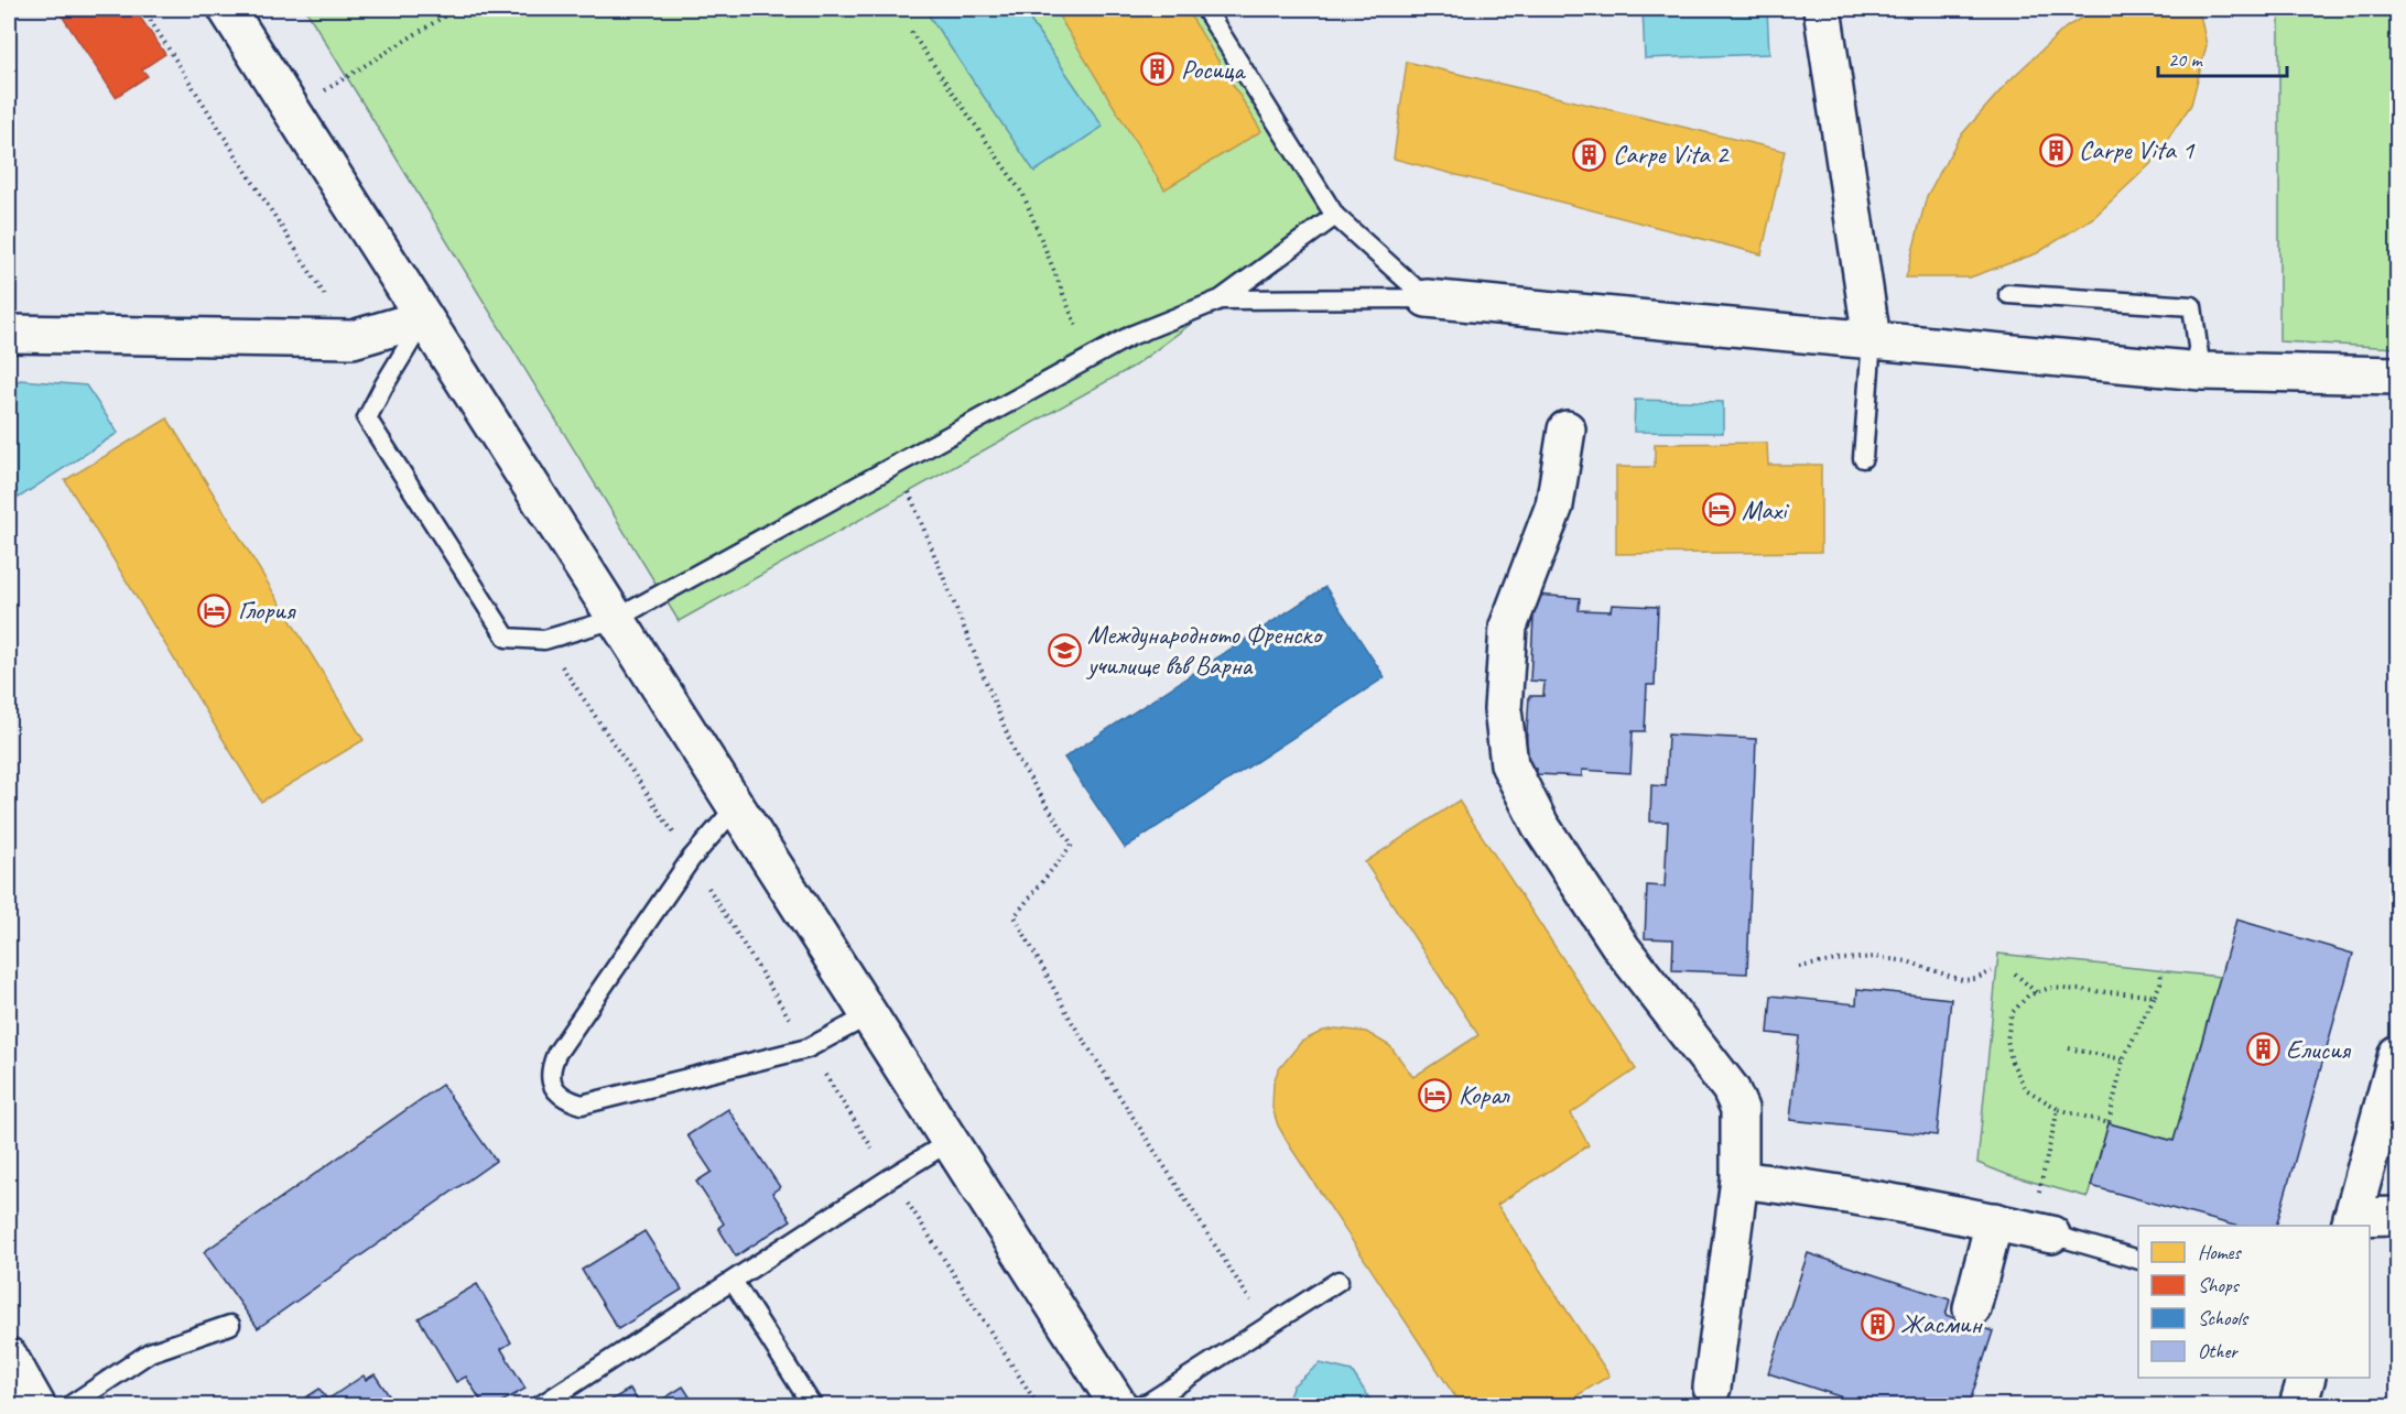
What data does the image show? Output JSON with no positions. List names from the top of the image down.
{
  "places": {
    "building": [
      "Росица",
      "Carpe Vita 1",
      "Carpe Vita 2",
      "Елисия",
      "Жасмин"
    ],
    "hotel": ["Maxi", "Глория", "Корал"],
    "school or university": ["Международното Френско училище във Варна"]
  },
  "legend": [
    "Homes",
    "Shops",
    "Schools",
    "Other"
  ],
  "scale_bar": "20 m"
}
